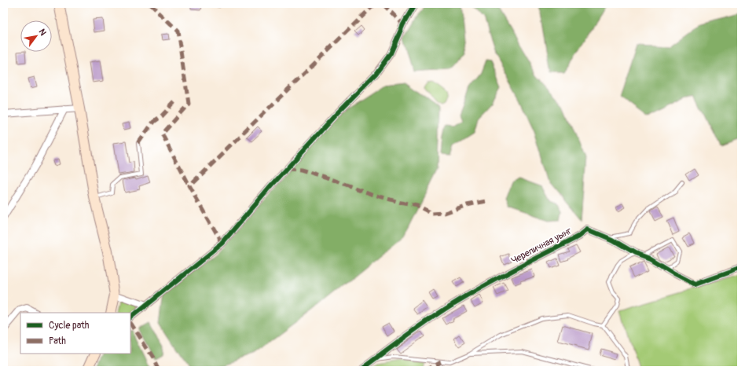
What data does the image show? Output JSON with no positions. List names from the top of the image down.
{
  "streets": {
    "street": ["Черепичная уынг"]
  },
  "legend": ["Cycle path", "Path"],
  "north": "top right"
}
